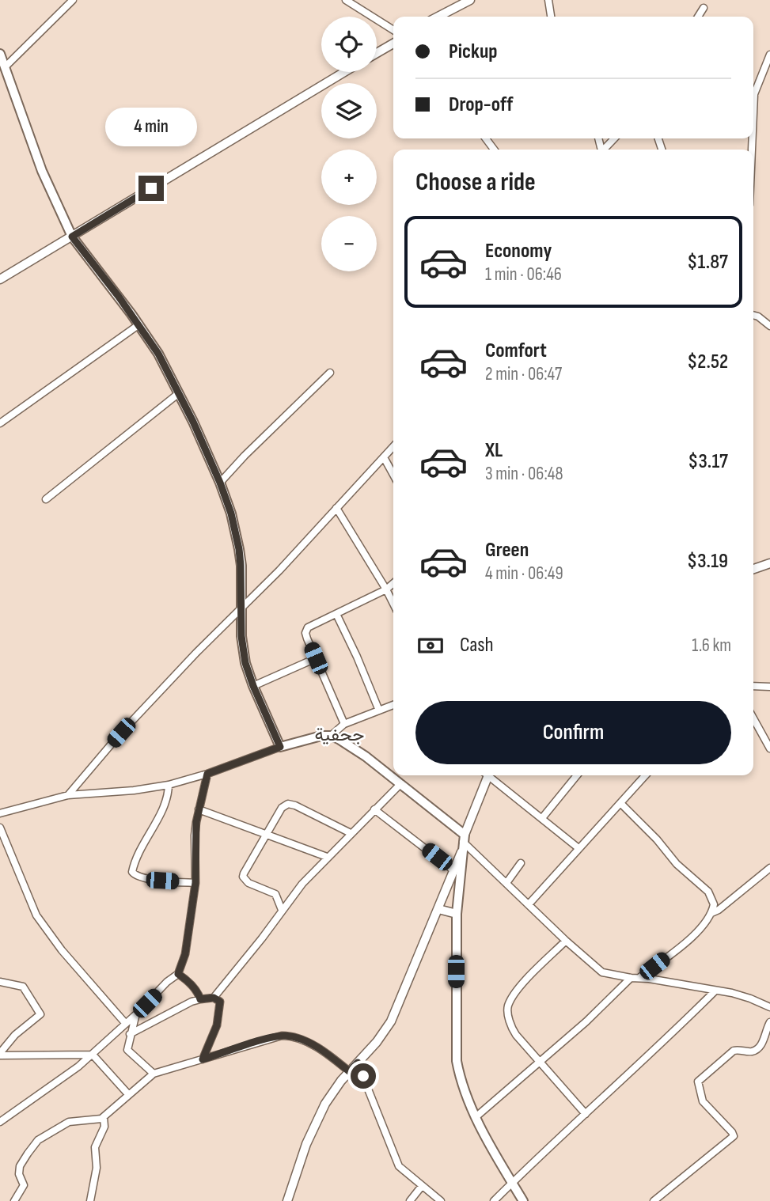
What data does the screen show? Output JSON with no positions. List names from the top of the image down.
{
  "districts": ["جحفية"],
  "page": {
    "map_buttons": ["+", "−"],
    "banner": ["Pickup", "Drop-off"],
    "bubble": "4 min",
    "heading": "Choose a ride",
    "list": [
      {
        "name": "Economy",
        "note": "1 min · 06:46",
        "value": "$1.87"
      },
      {
        "name": "Comfort",
        "note": "2 min · 06:47",
        "value": "$2.52"
      },
      {
        "name": "XL",
        "note": "3 min · 06:48",
        "value": "$3.17"
      },
      {
        "name": "Green",
        "note": "4 min · 06:49",
        "value": "$3.19"
      }
    ],
    "pay": ["Cash", "1.6 km"],
    "buttons": "Confirm"
  }
}
